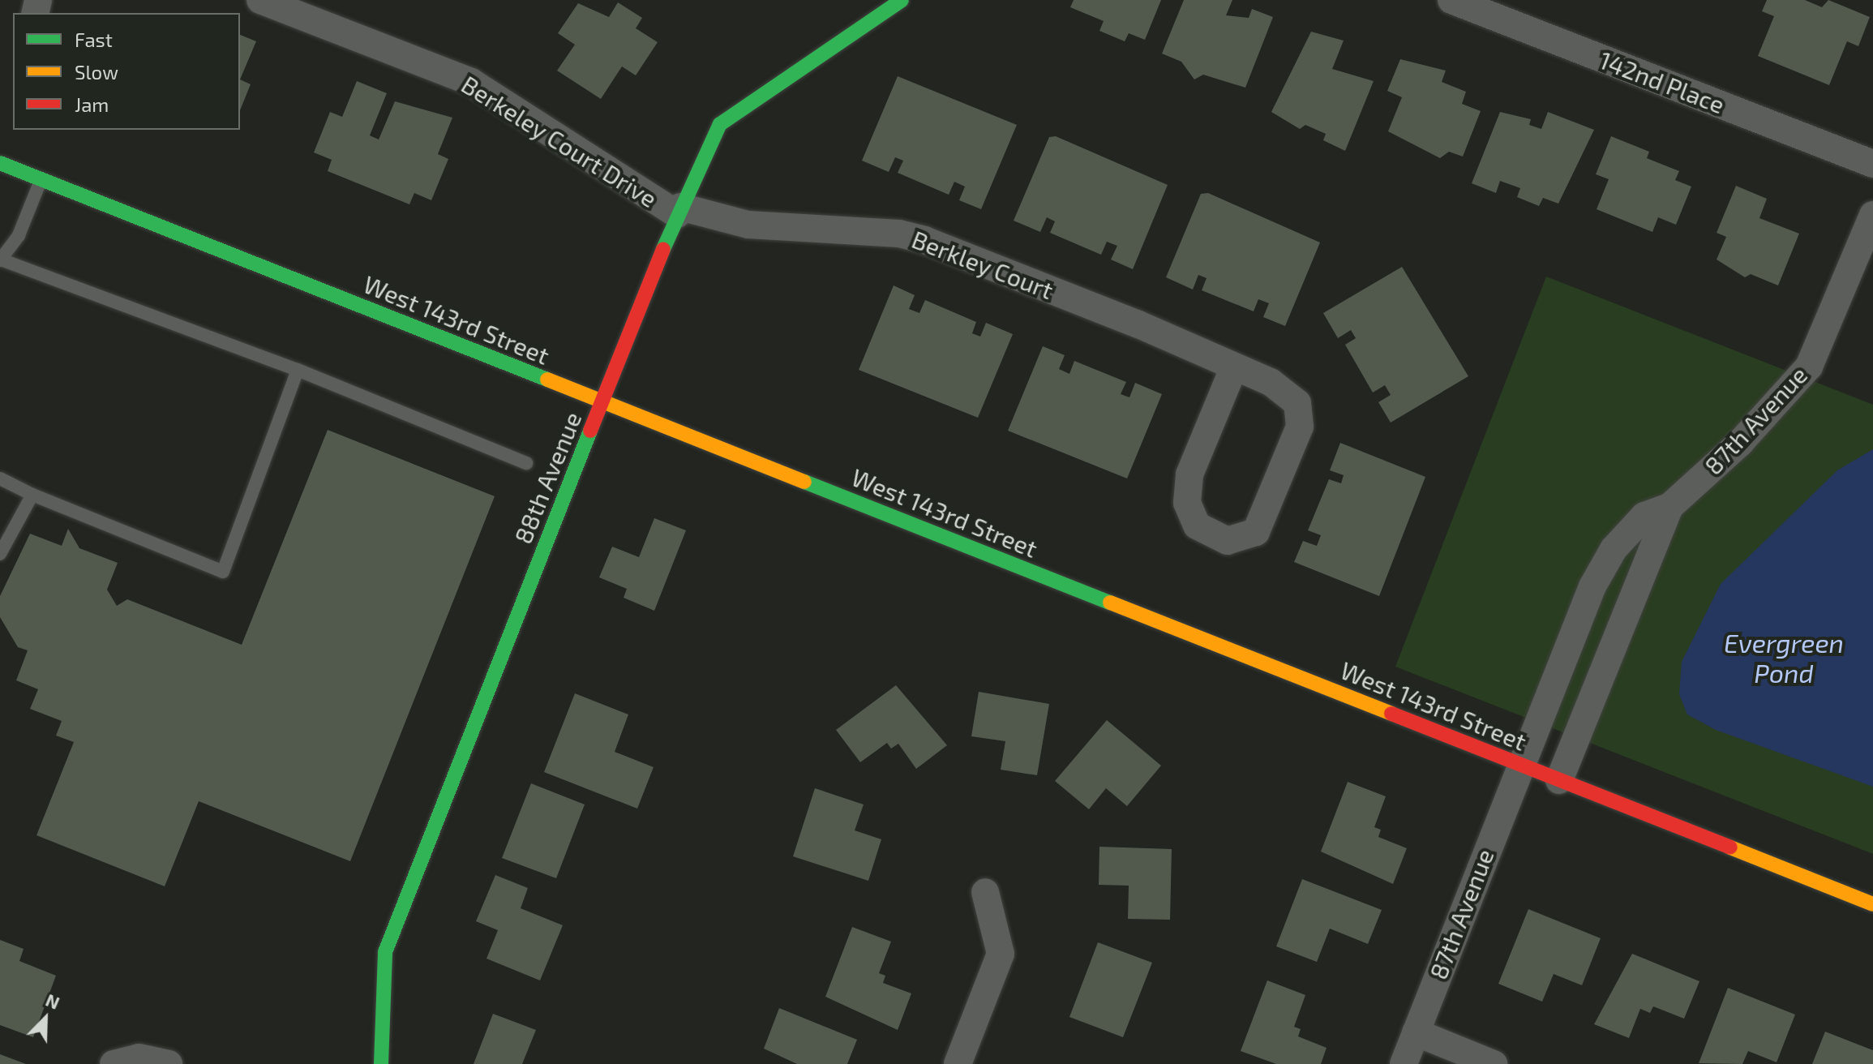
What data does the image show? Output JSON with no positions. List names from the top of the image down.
{
  "streets": {
    "main road": ["West 143rd Street", "88th Avenue"],
    "street": [
      "142nd Place",
      "Berkeley Court Drive",
      "Berkley Court",
      "87th Avenue"
    ]
  },
  "crossings": [
    ["Berkeley Court Drive", "Berkley Court"],
    ["Berkeley Court Drive", "88th Avenue"],
    ["Berkley Court", "88th Avenue"],
    ["West 143rd Street", "87th Avenue"],
    ["West 143rd Street", "88th Avenue"]
  ],
  "water": ["Evergreen Pond"],
  "legend": ["Fast", "Slow", "Jam"],
  "north": "top right"
}
